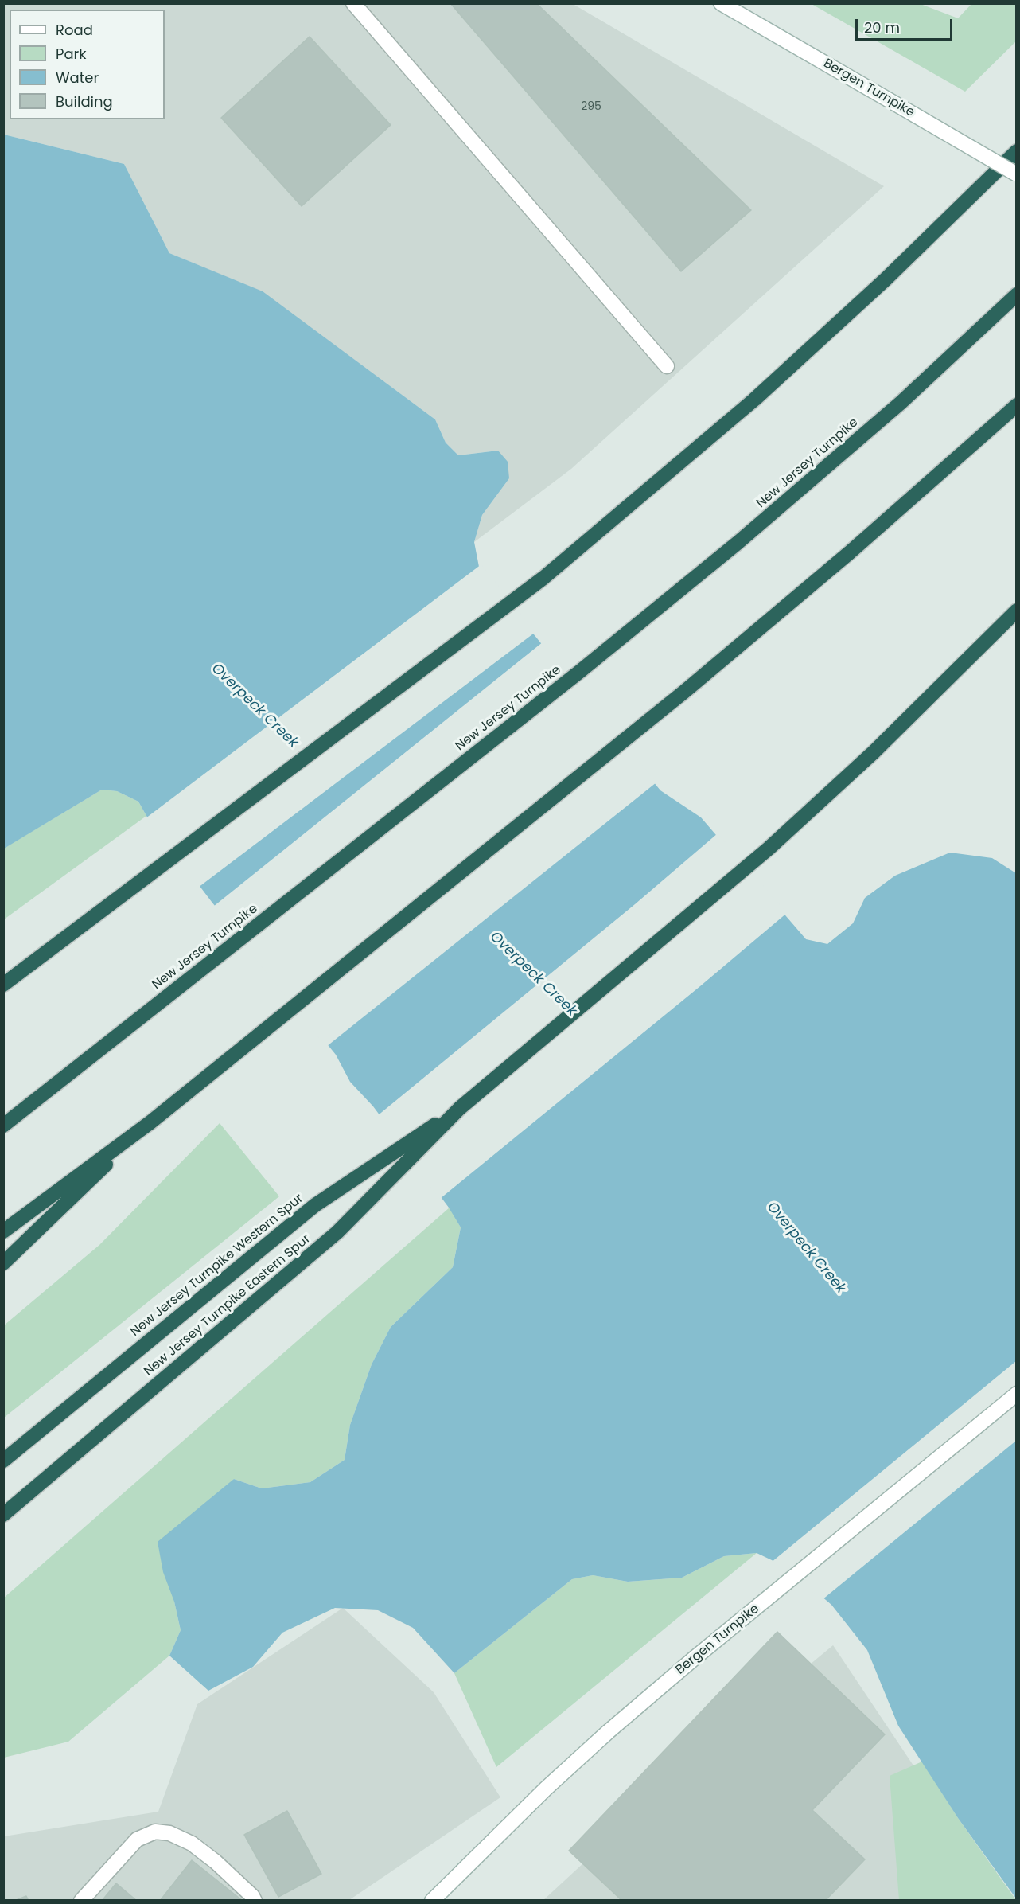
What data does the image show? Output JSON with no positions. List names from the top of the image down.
{
  "streets": {
    "highway": ["New Jersey Turnpike", "New Jersey Turnpike Western Spur", "New Jersey Turnpike Eastern Spur"],
    "main road": ["Bergen Turnpike"]
  },
  "crossings": [
    ["New Jersey Turnpike Western Spur", "New Jersey Turnpike Eastern Spur"]
  ],
  "water": ["Overpeck Creek"],
  "house_numbers": ["295"],
  "legend": [
    "Road",
    "Park",
    "Water",
    "Building"
  ],
  "scale_bar": "20 m"
}
